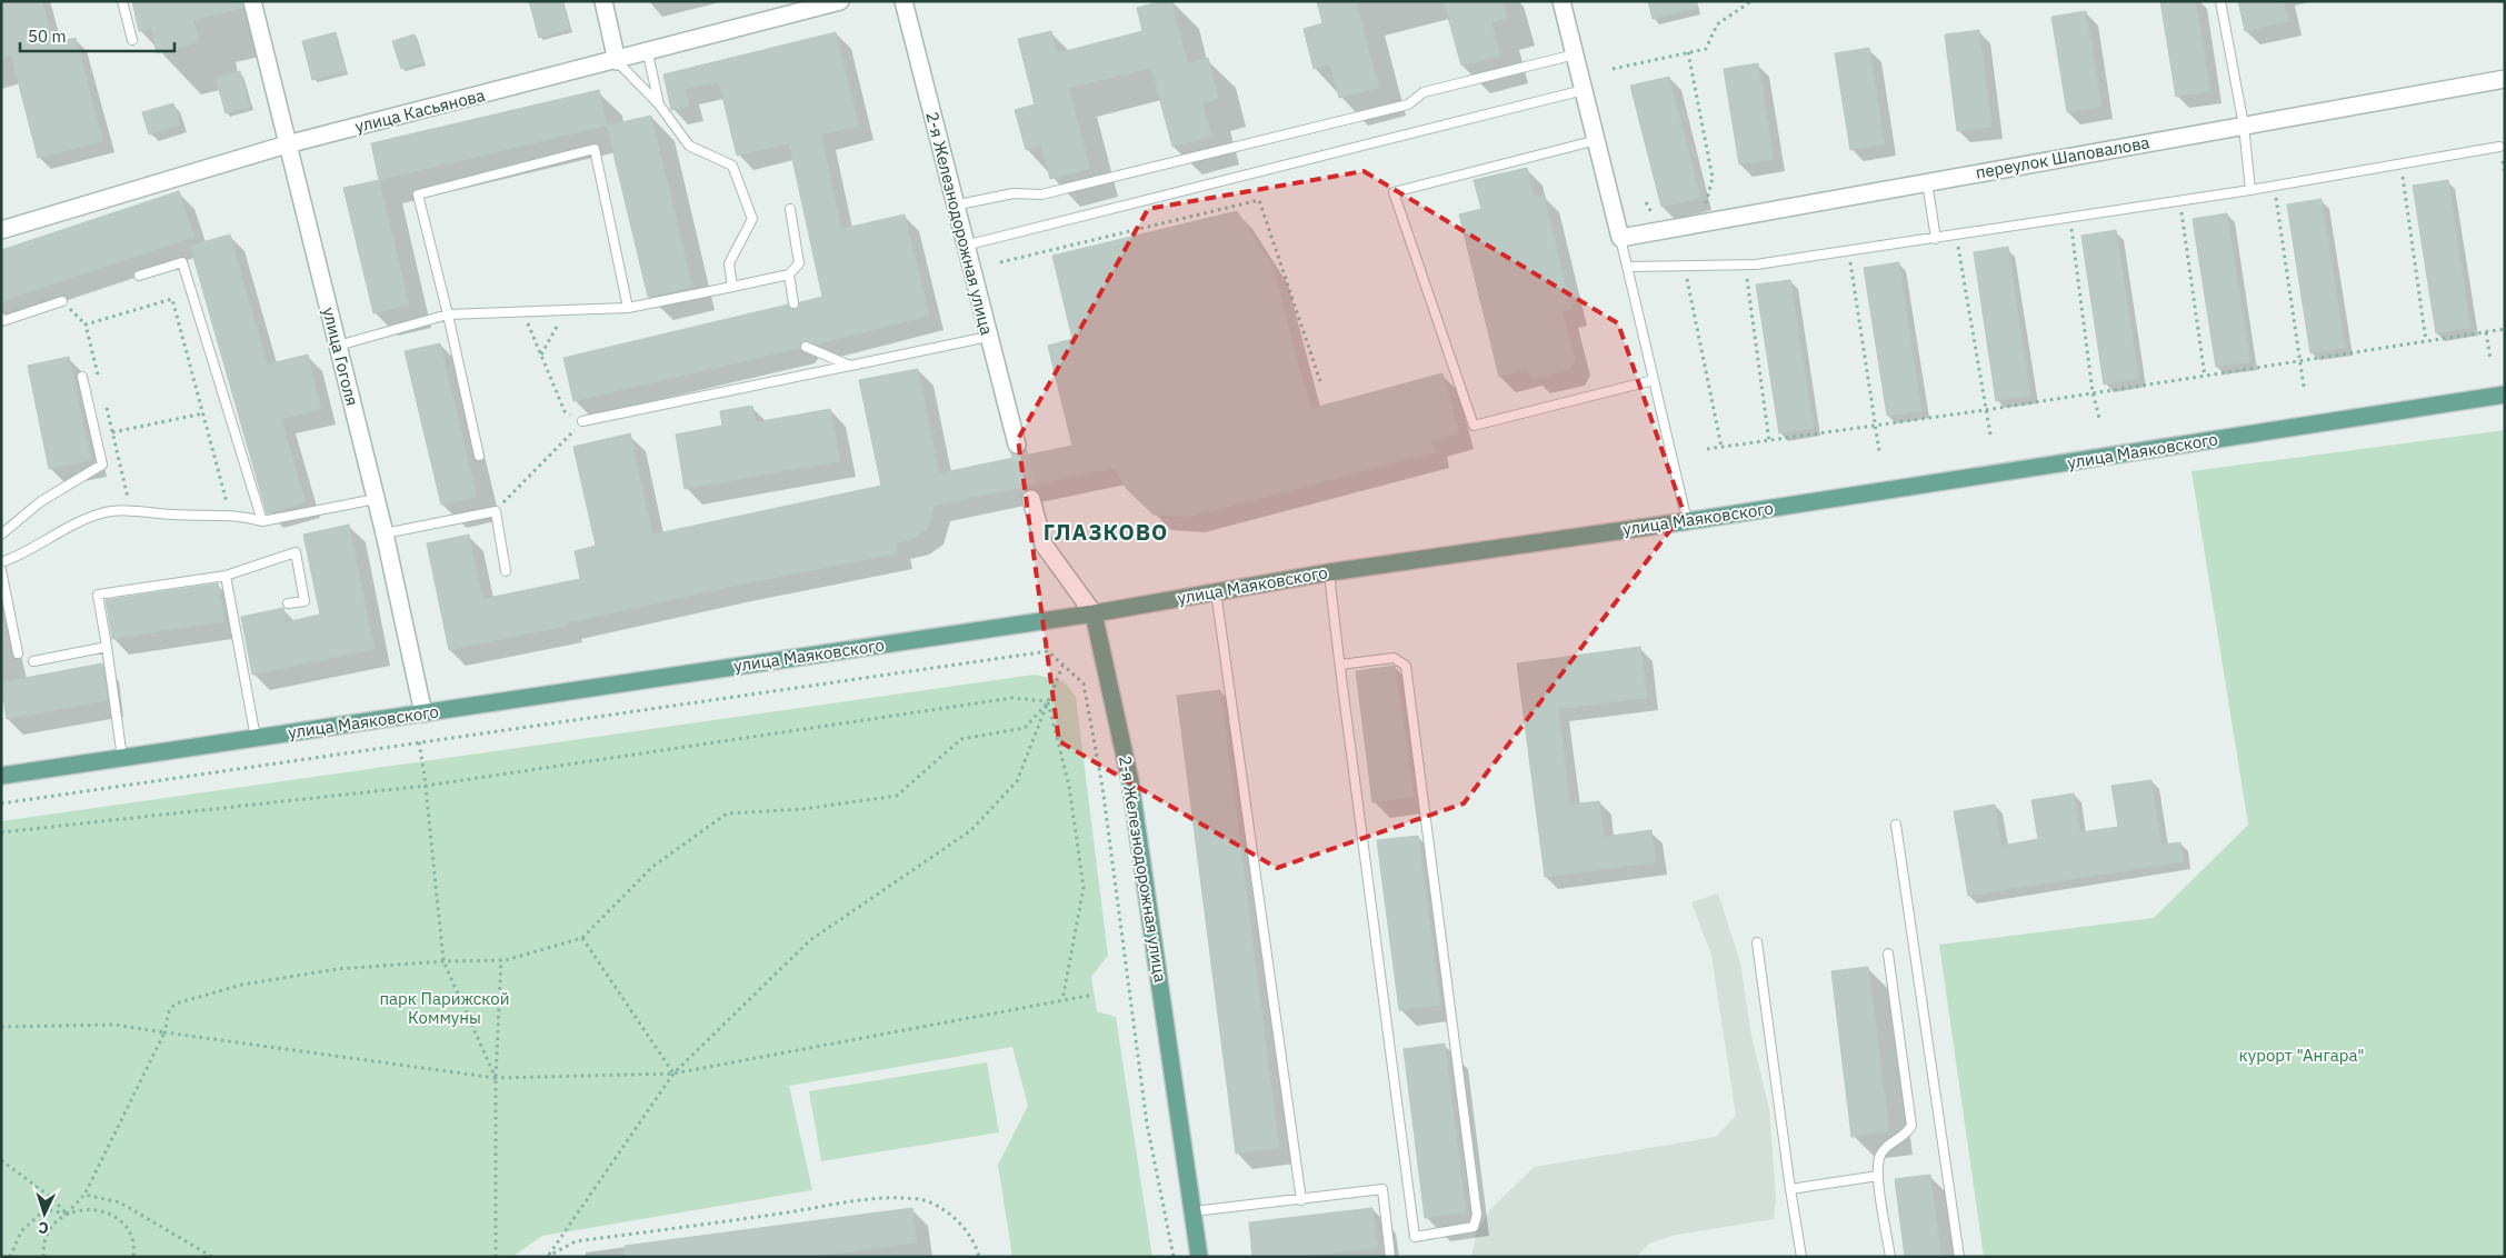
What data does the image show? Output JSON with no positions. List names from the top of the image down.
{
  "streets": {
    "main road": ["2-я Железнодорожная улица", "улица Маяковского"],
    "street": ["улица Касьянова", "переулок Шаповалова", "улица Гоголя"]
  },
  "crossings": [
    ["улица Касьянова", "улица Гоголя"],
    ["2-я Железнодорожная улица", "улица Маяковского"],
    ["улица Гоголя", "улица Маяковского"]
  ],
  "districts": ["ГЛАЗКОВО"],
  "parks": ["парк Парижской Коммуны", "курорт \"Ангара\""],
  "scale_bar": "50 m",
  "north": "bottom"
}
